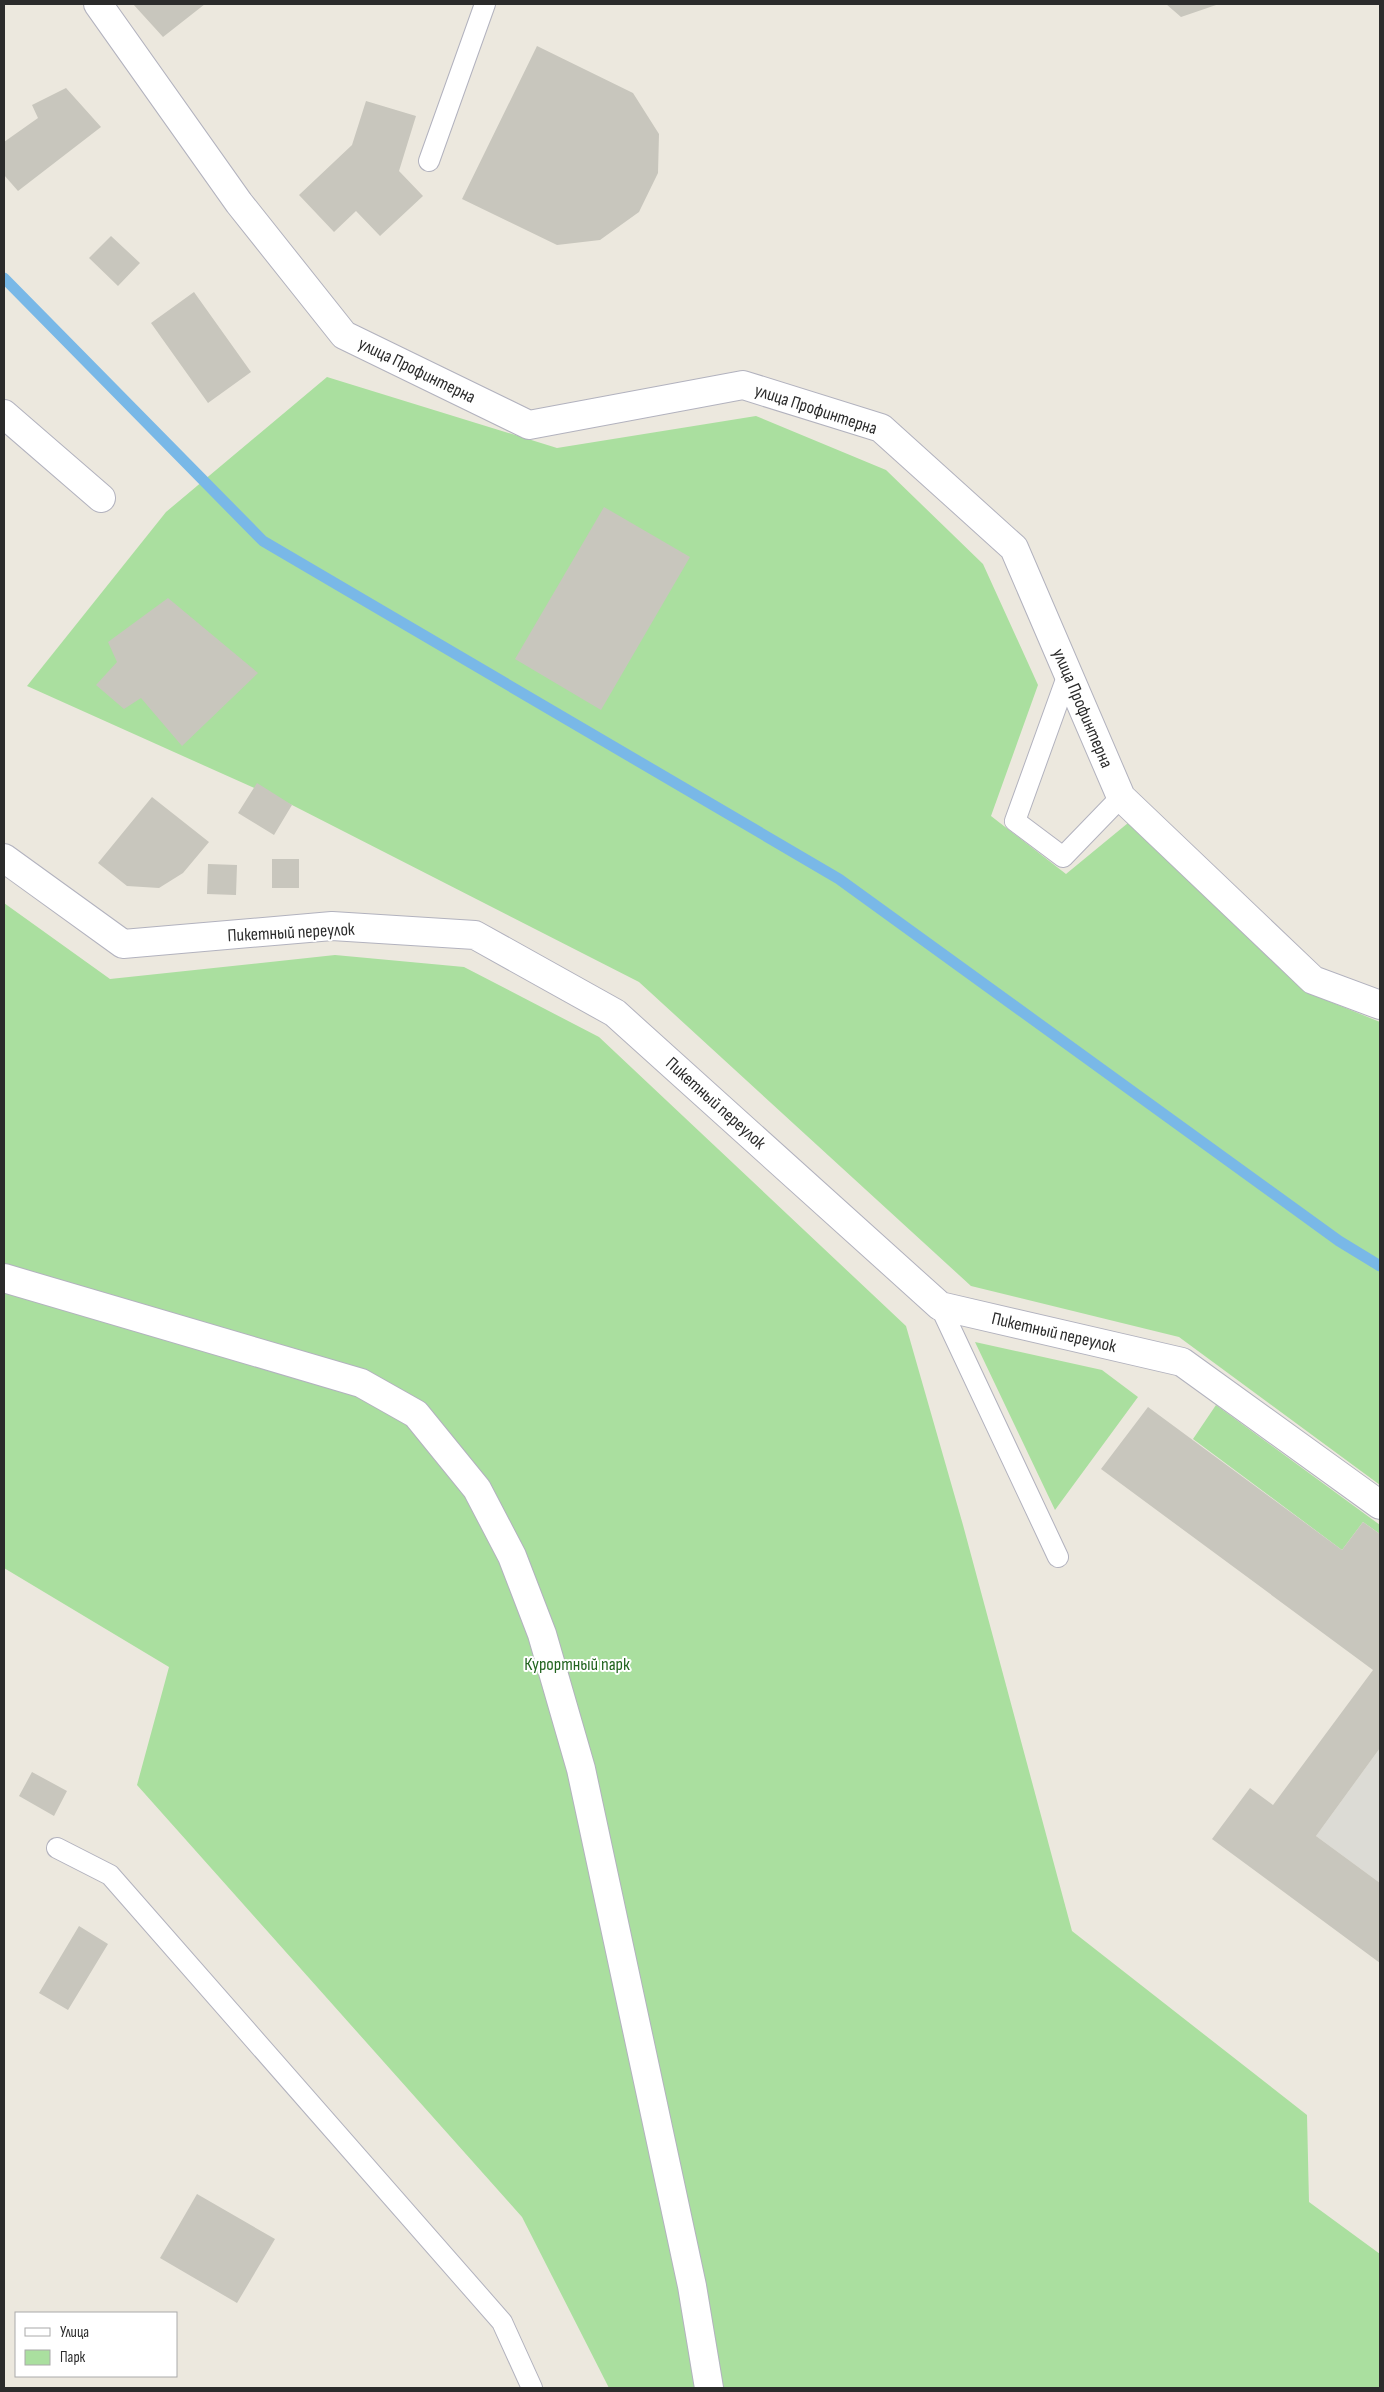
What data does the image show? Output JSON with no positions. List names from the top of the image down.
{
  "streets": {
    "street": ["улица Профинтерна", "Пикетный переулок"]
  },
  "parks": ["Курортный парк"],
  "legend": ["Улица", "Парк"]
}
